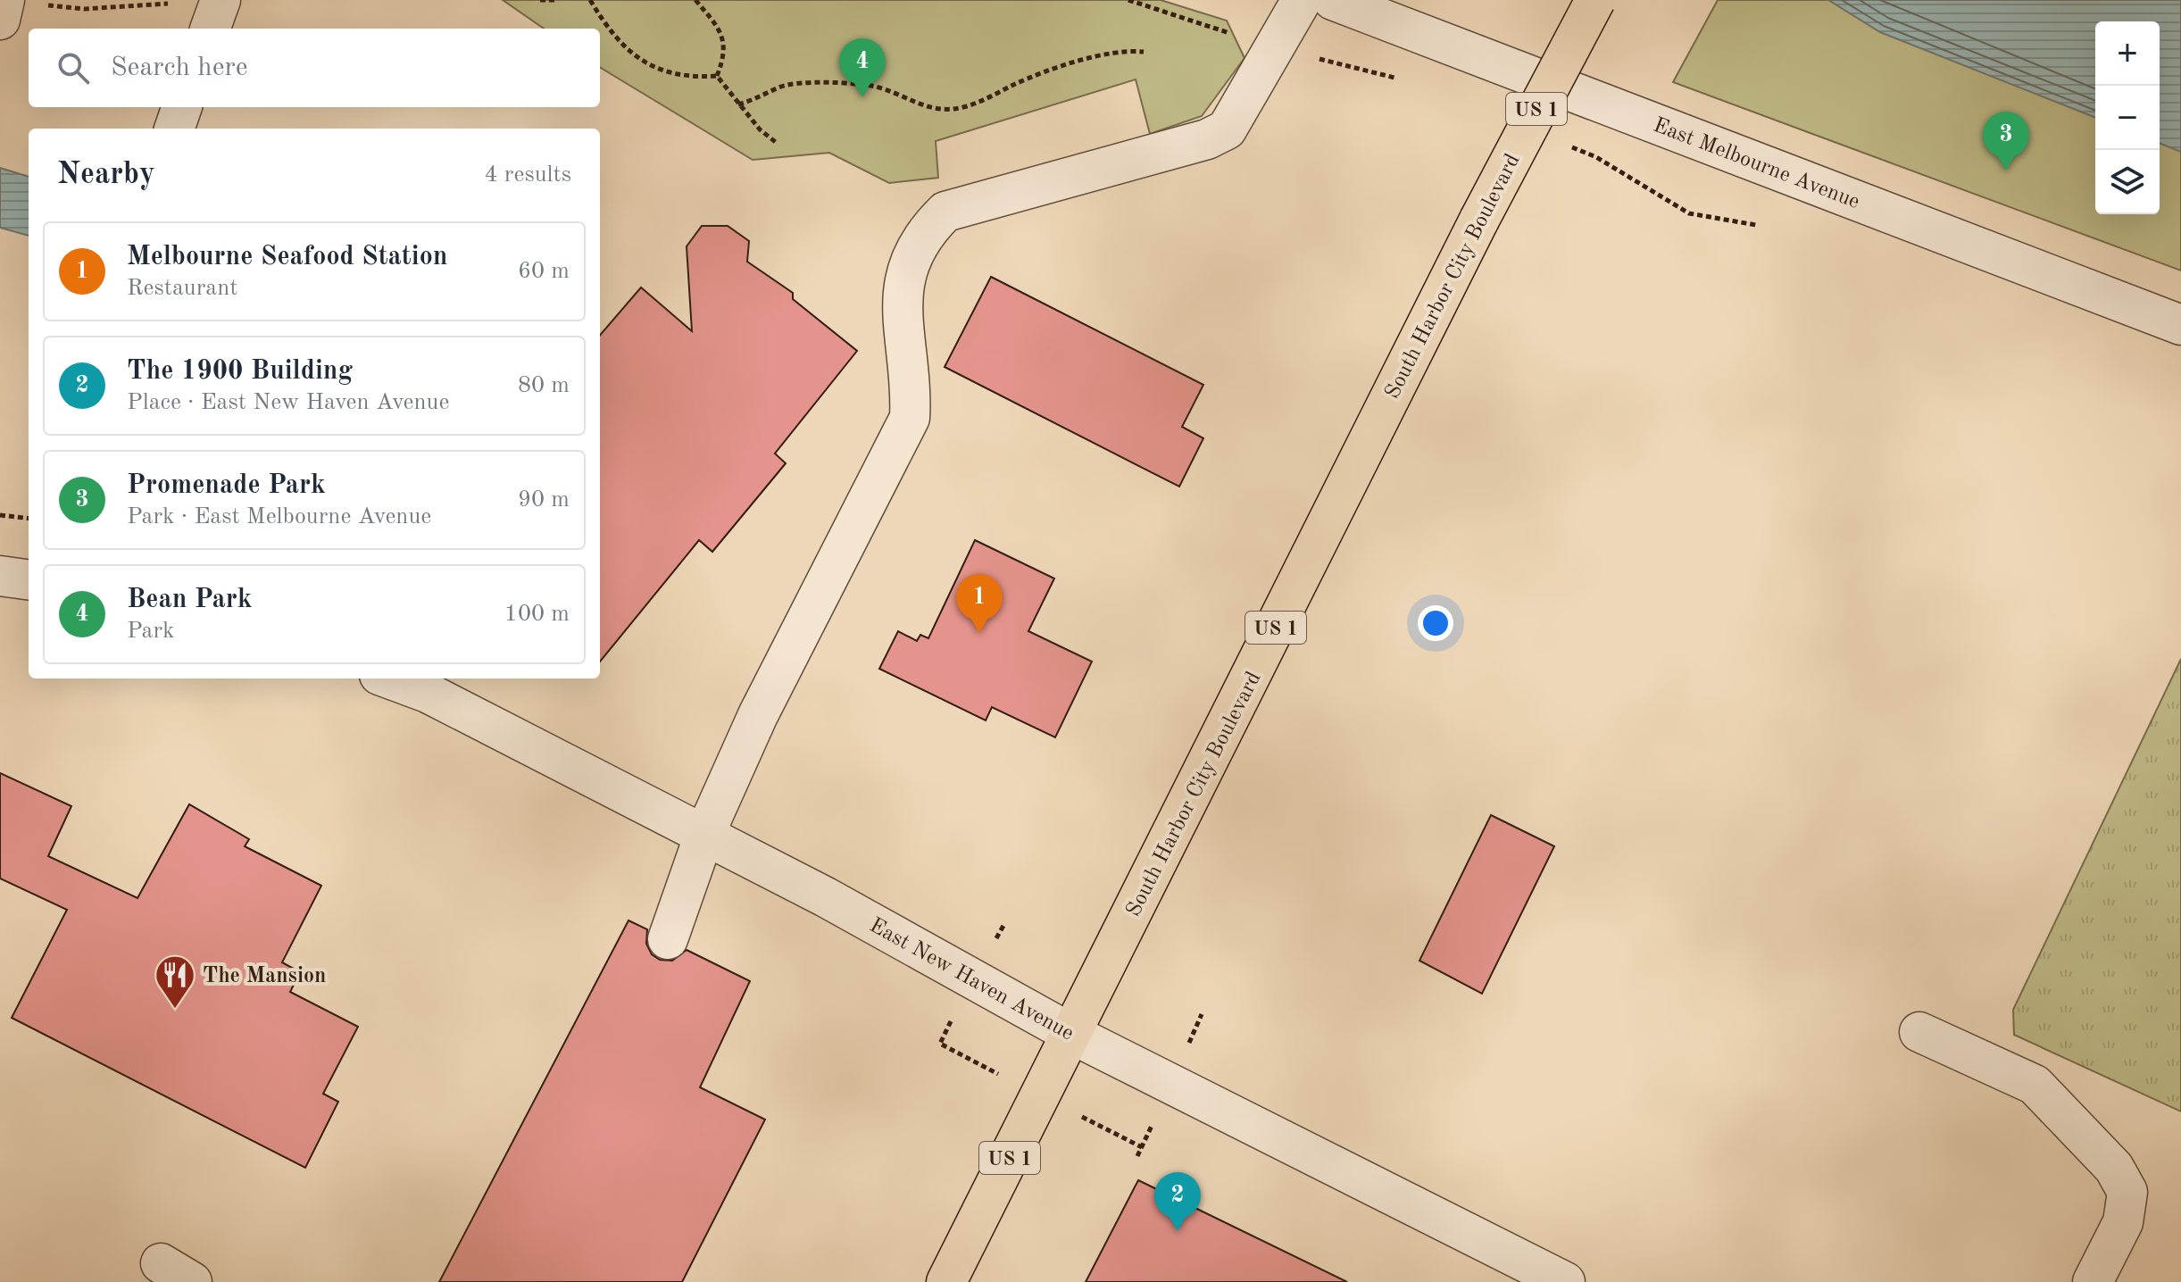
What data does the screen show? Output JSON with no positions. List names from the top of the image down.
{
  "streets": {
    "main road": ["US 1", "South Harbor City Boulevard"],
    "street": ["East Melbourne Avenue", "East New Haven Avenue"]
  },
  "crossings": [
    ["South Harbor City Boulevard", "East New Haven Avenue"]
  ],
  "places": {
    "restaurant": ["The Mansion"]
  },
  "page": {
    "map_buttons": ["+", "−"],
    "search": "Search here",
    "pins": [
      "4",
      "3",
      "1",
      "2"
    ],
    "heading": ["Nearby", "4 results"],
    "list": [
      {
        "mark": "1",
        "name": "Melbourne Seafood Station",
        "note": "Restaurant",
        "value": "60 m"
      },
      {
        "mark": "2",
        "name": "The 1900 Building",
        "note": "Place · East New Haven Avenue",
        "value": "80 m"
      },
      {
        "mark": "3",
        "name": "Promenade Park",
        "note": "Park · East Melbourne Avenue",
        "value": "90 m"
      },
      {
        "mark": "4",
        "name": "Bean Park",
        "note": "Park",
        "value": "100 m"
      }
    ]
  }
}
